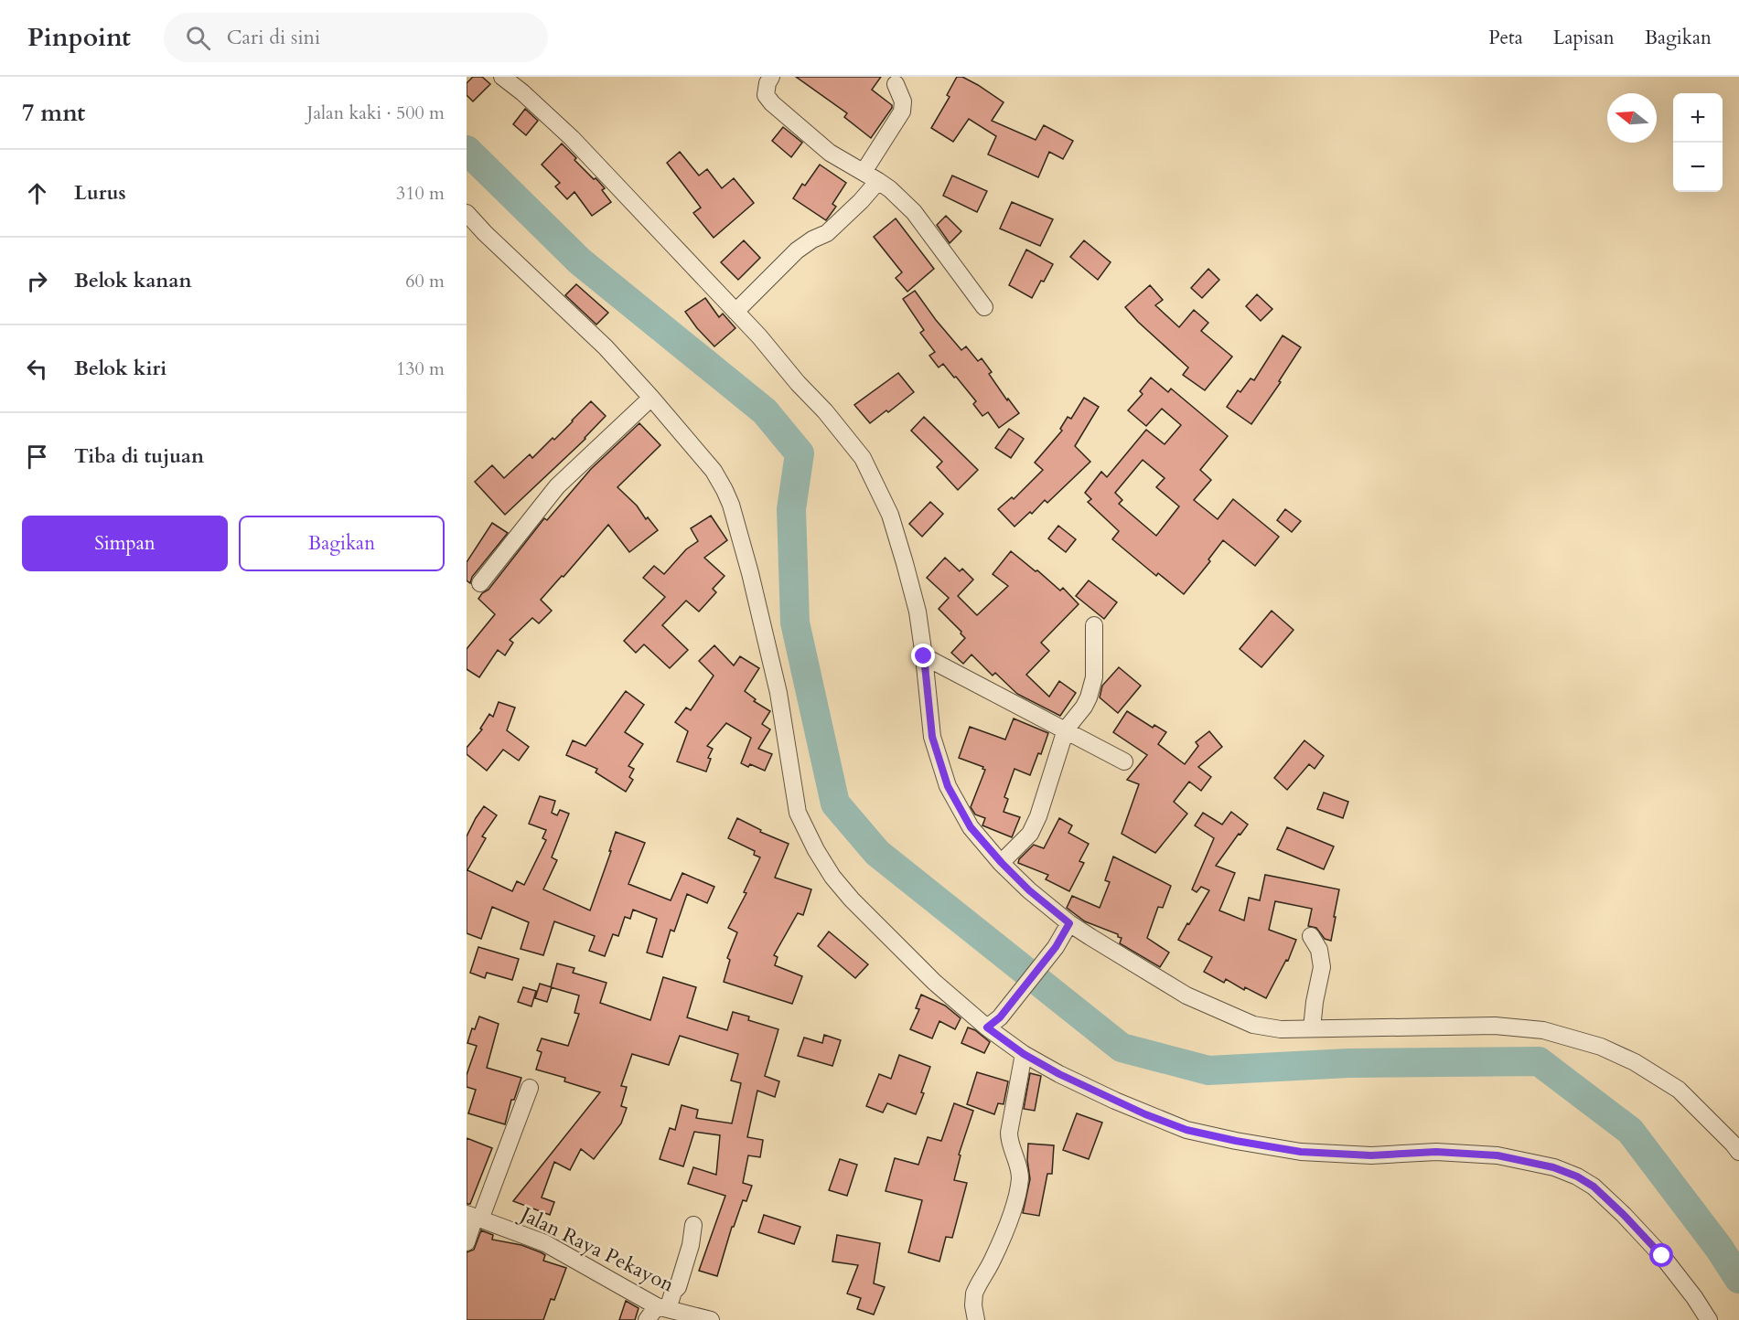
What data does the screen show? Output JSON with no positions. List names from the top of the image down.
{
  "streets": {
    "street": ["Jalan Raya Pekayon"]
  },
  "north": "left",
  "page": {
    "header": "Pinpoint",
    "search": "Cari di sini",
    "nav": ["Peta", "Lapisan", "Bagikan"],
    "heading": ["7 mnt", "Jalan kaki · 500 m"],
    "map_buttons": ["+", "−"],
    "list": [
      ["Lurus", "310 m"],
      ["Belok kanan", "60 m"],
      ["Belok kiri", "130 m"],
      "Tiba di tujuan"
    ],
    "buttons": ["Simpan", "Bagikan"]
  }
}
